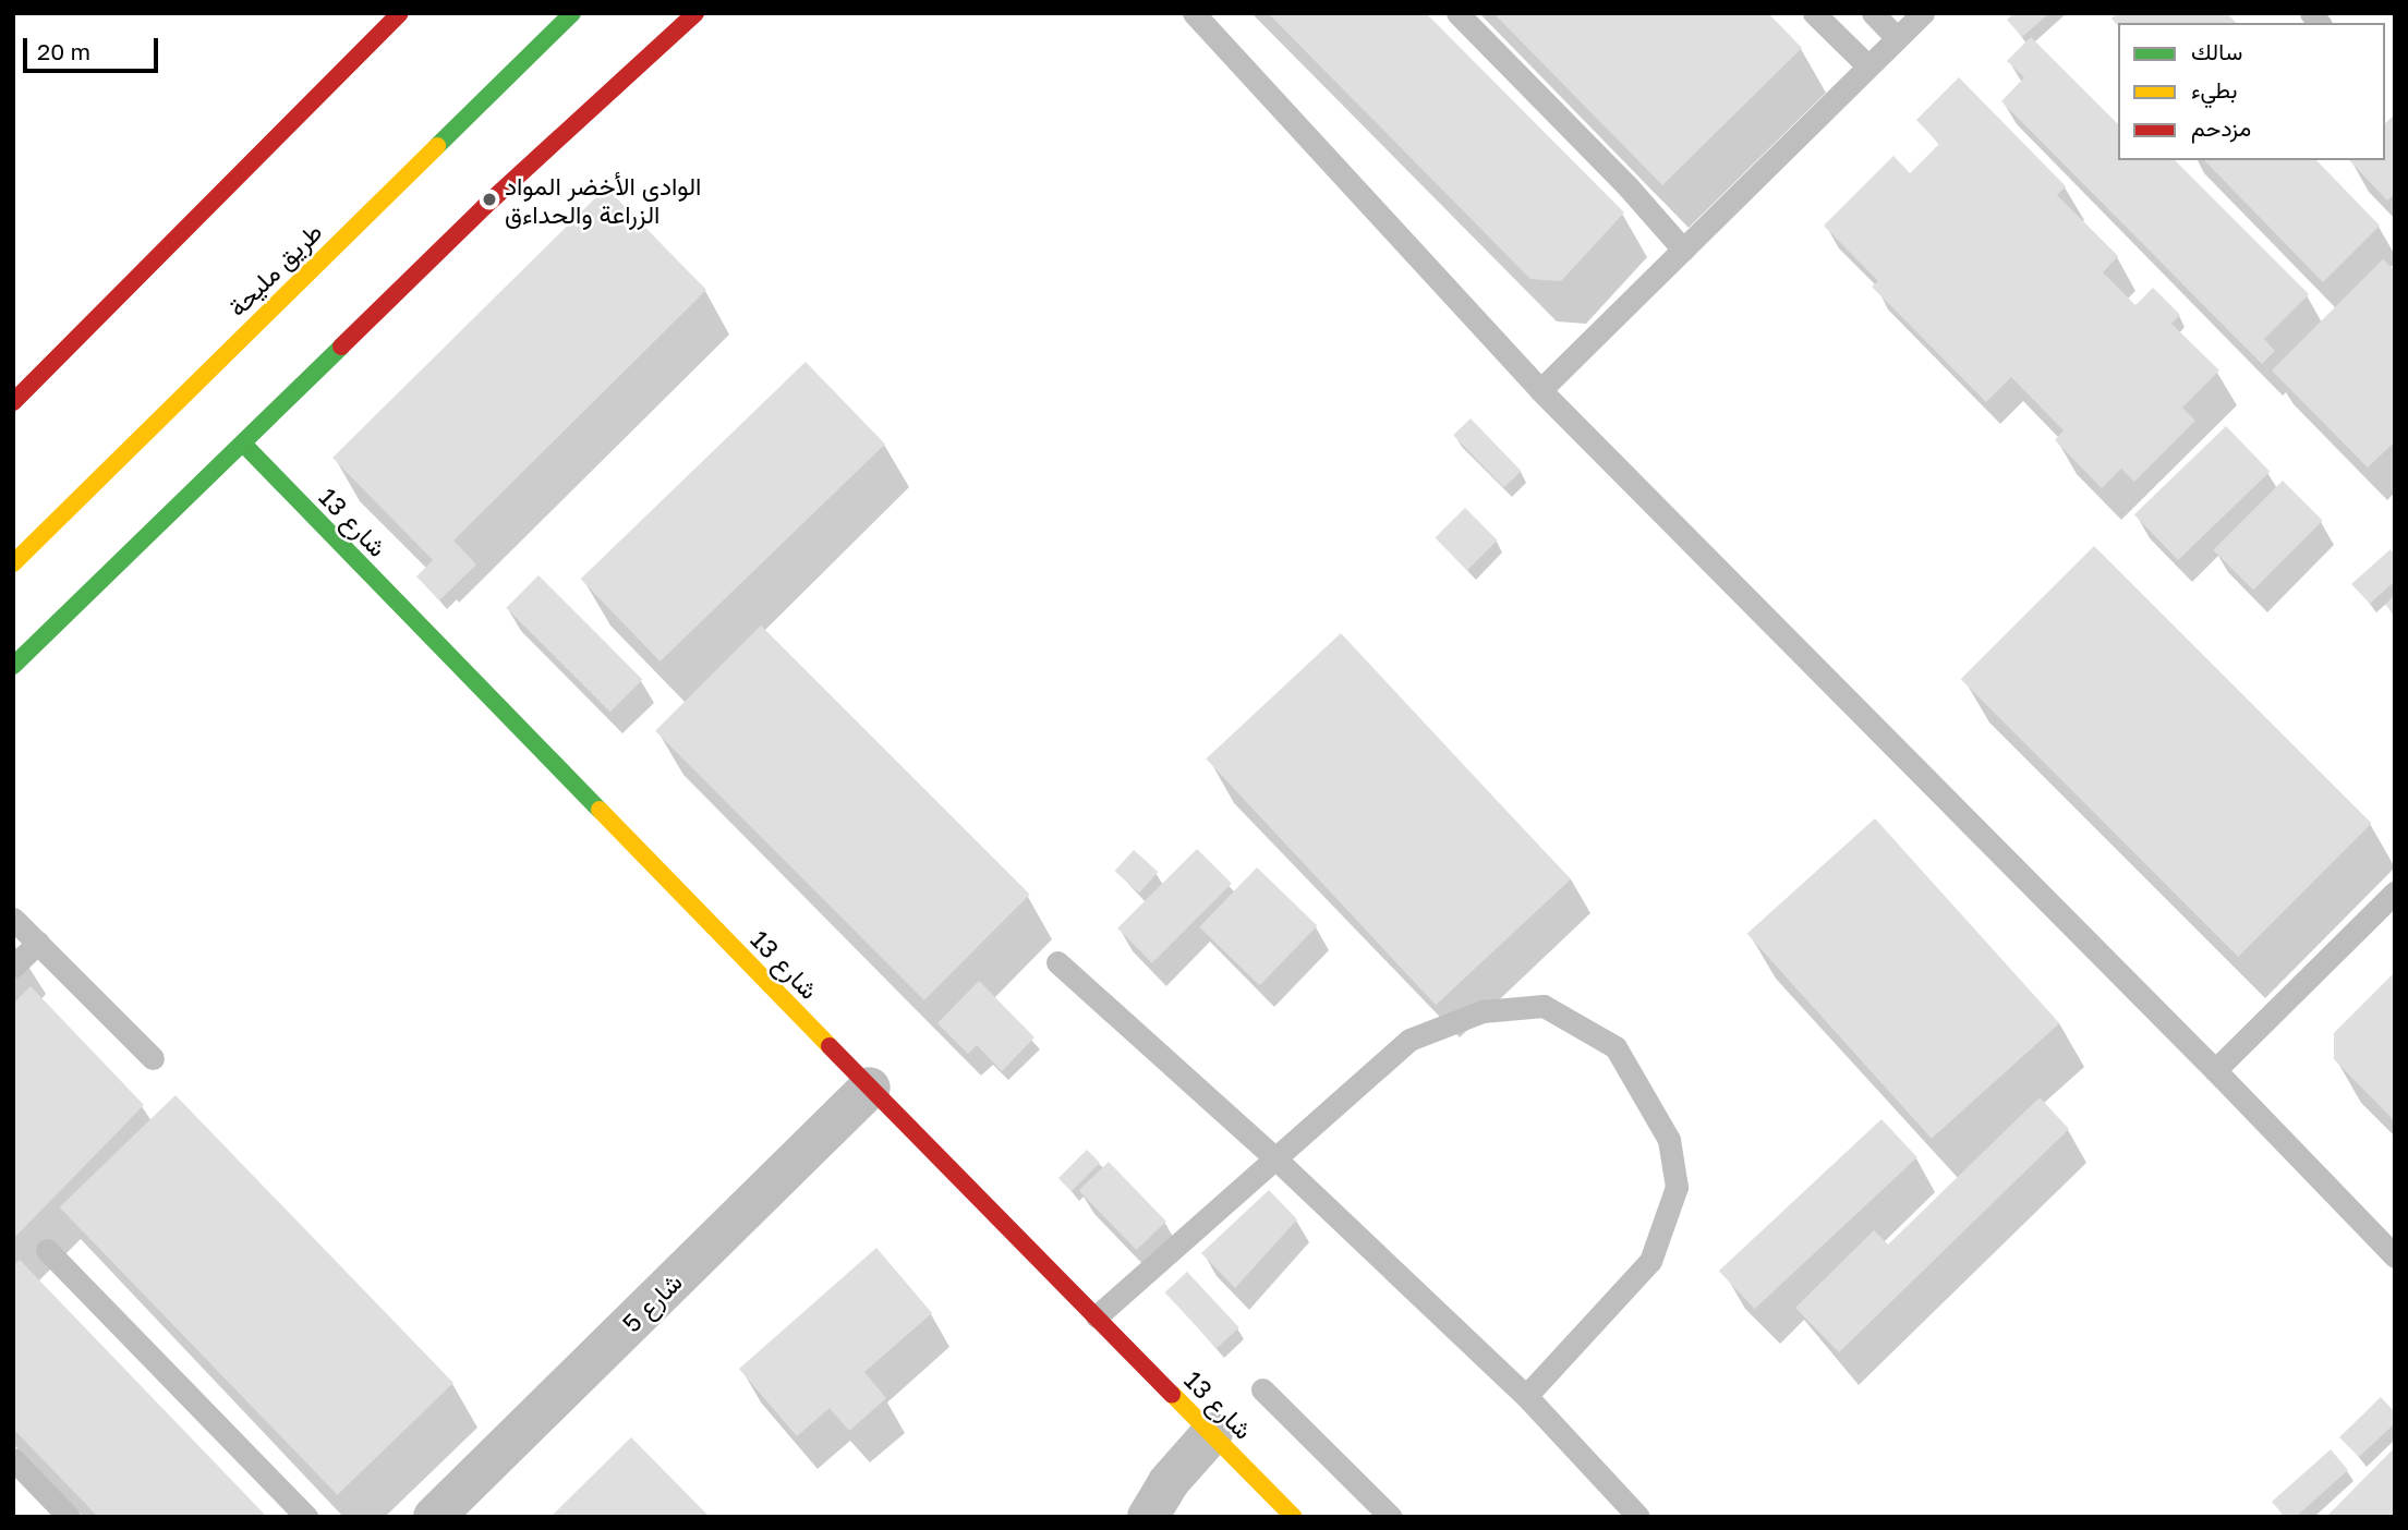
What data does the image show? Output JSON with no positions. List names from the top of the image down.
{
  "streets": {
    "street": ["طريق مليحة", "شارع 13", "شارع 5"]
  },
  "crossings": [
    ["شارع 13", "شارع 5"]
  ],
  "places": ["الوادى الأخضر المواد الزراعة والحداءق"],
  "legend": ["سالك", "بطيء", "مزدحم"],
  "scale_bar": "20 m"
}
